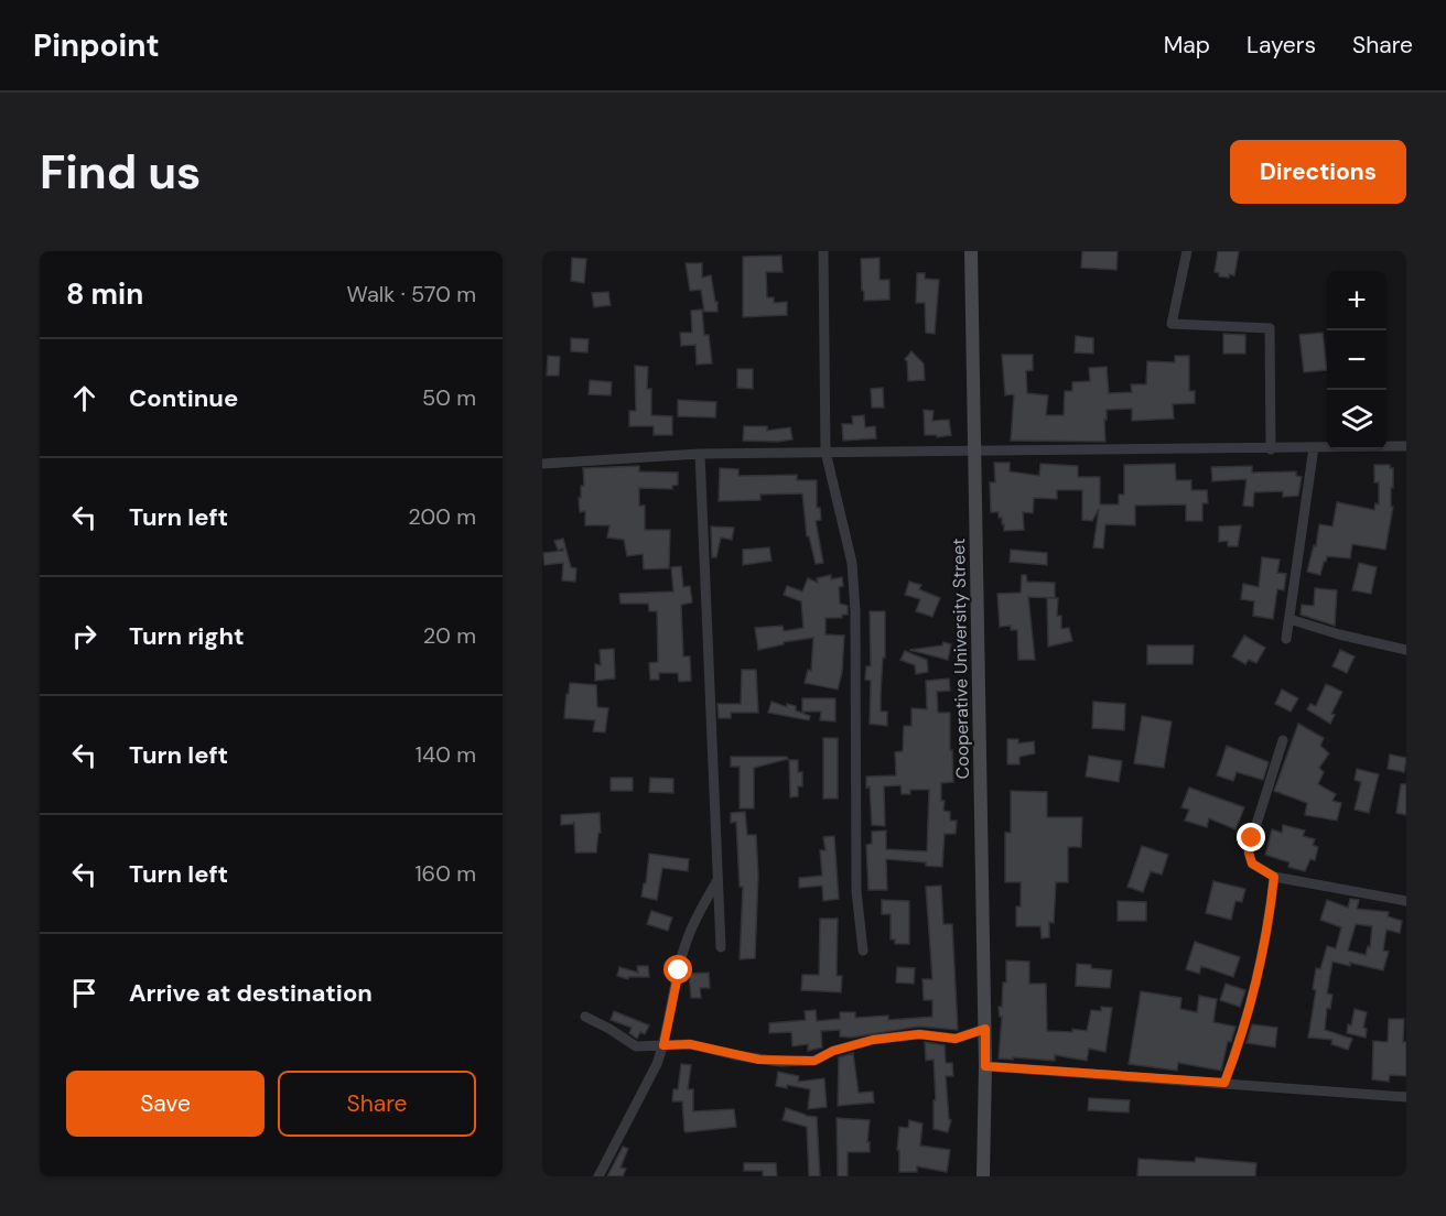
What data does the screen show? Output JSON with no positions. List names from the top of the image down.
{
  "streets": {
    "street": ["Cooperative University Street"]
  },
  "page": {
    "header": "Pinpoint",
    "nav": ["Map", "Layers", "Share"],
    "buttons": [
      "Directions",
      ["Save", "Share"]
    ],
    "title": "Find us",
    "heading": ["8 min", "Walk · 570 m"],
    "map_buttons": ["+", "−"],
    "list": [
      ["Continue", "50 m"],
      ["Turn left", "200 m"],
      ["Turn right", "20 m"],
      ["Turn left", "140 m"],
      ["Turn left", "160 m"],
      "Arrive at destination"
    ]
  }
}
